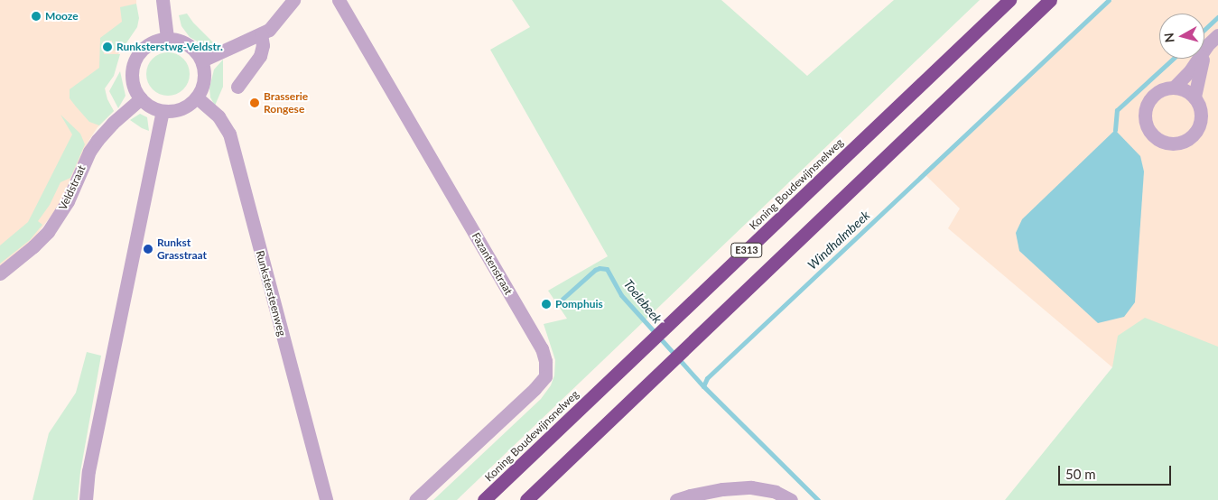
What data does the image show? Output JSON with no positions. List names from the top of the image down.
{
  "streets": {
    "highway": ["Koning Boudewijnsnelweg", "E313"],
    "street": ["Veldstraat", "Fazantenstraat", "Runkstersteenweg"]
  },
  "crossings": [
    ["Veldstraat", "Runkstersteenweg"]
  ],
  "water": ["Windhalmbeek", "Toelebeek"],
  "places": [
    "Mooze",
    "Runksterstwg-Veldstr.",
    "Brasserie Rongese",
    "Runkst Grasstraat",
    "Pomphuis"
  ],
  "scale_bar": "50 m",
  "north": "left"
}
